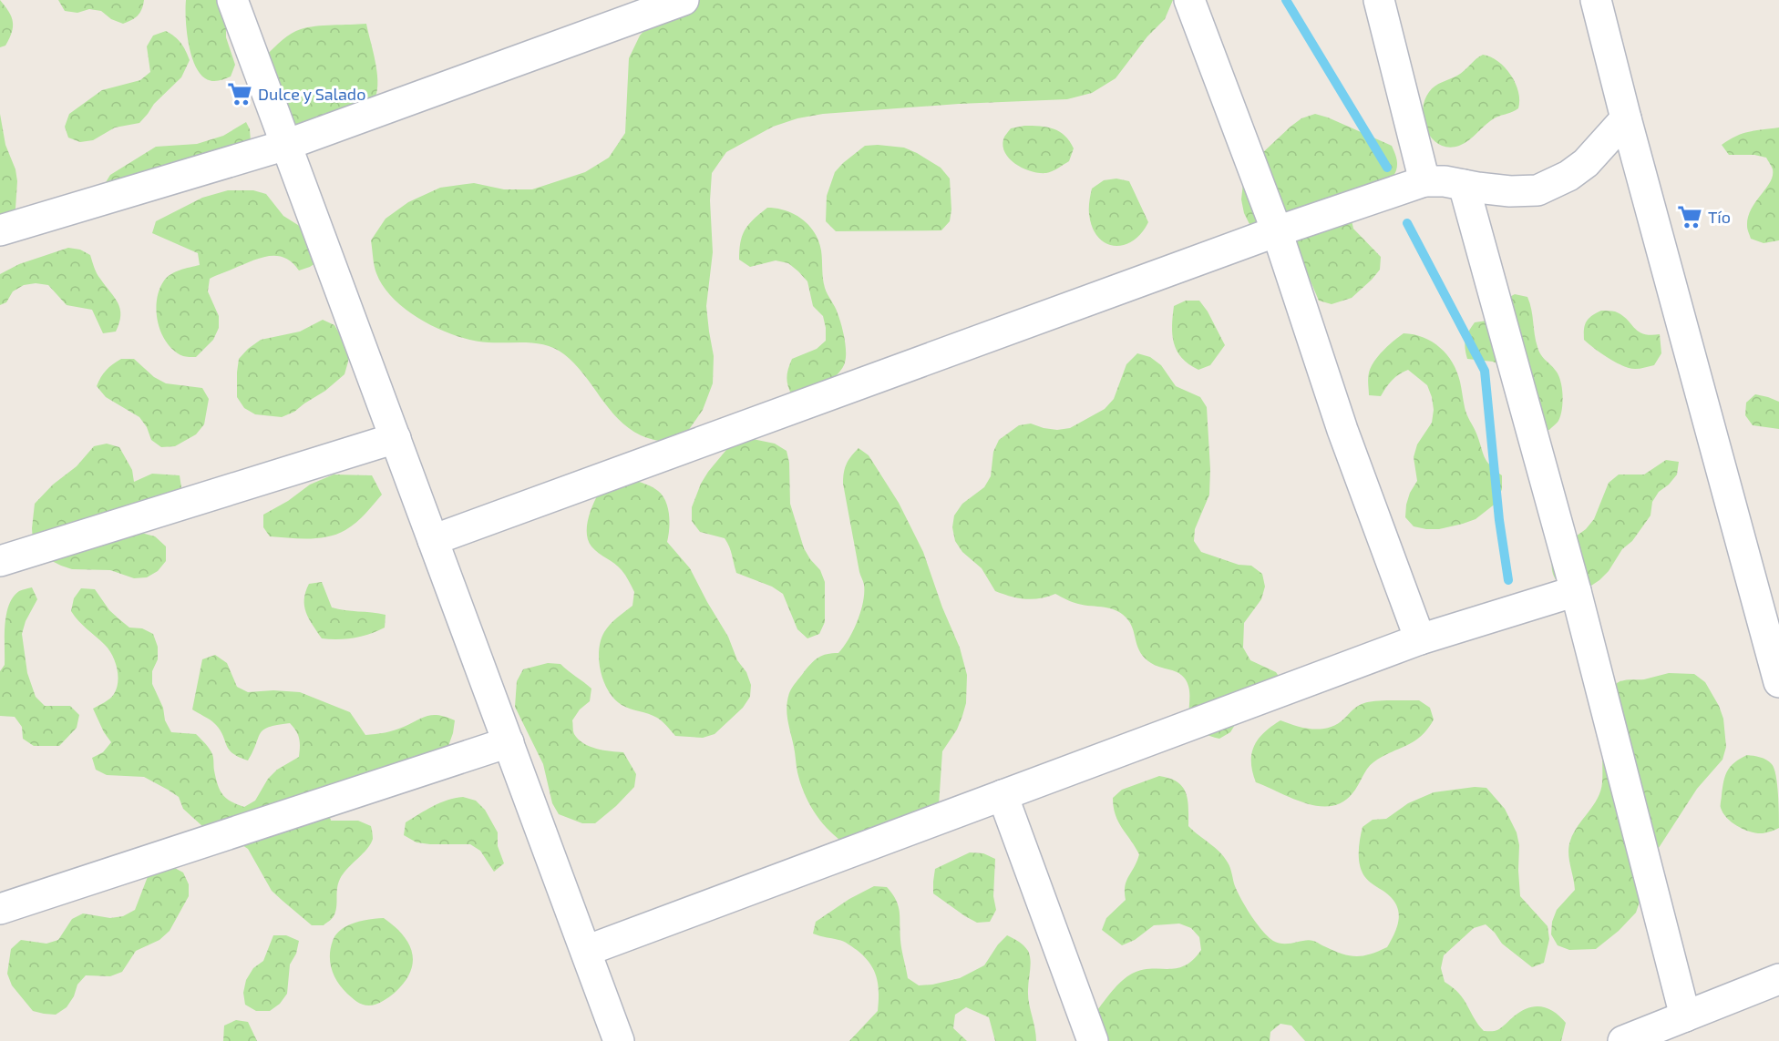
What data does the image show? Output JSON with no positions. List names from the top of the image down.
{
  "places": {
    "supermarket": ["Dulce y Salado", "Tío"]
  }
}
